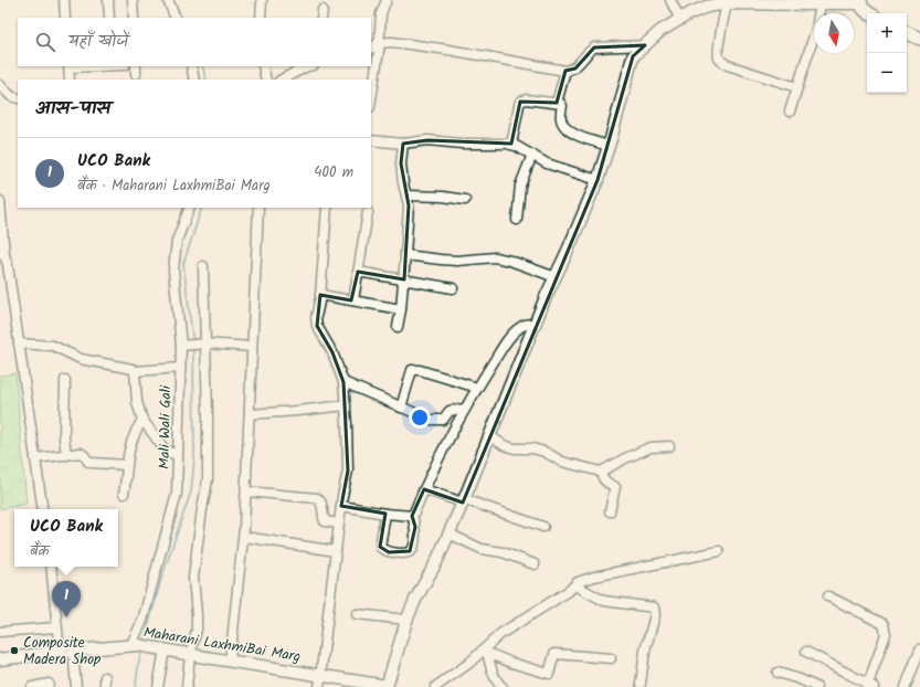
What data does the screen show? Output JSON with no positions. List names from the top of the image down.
{
  "streets": {
    "main road": ["Maharani LaxhmiBai Marg"],
    "street": ["Mali Wali Gali"]
  },
  "crossings": [
    ["Mali Wali Gali", "Maharani LaxhmiBai Marg"]
  ],
  "places": ["Composite Madera Shop"],
  "north": "bottom",
  "page": {
    "map_buttons": ["+", "−"],
    "search": "यहाँ खोजें",
    "heading": "आस-पास",
    "list": [
      {
        "mark": "1",
        "name": "UCO Bank",
        "note": "बैंक · Maharani LaxhmiBai Marg",
        "value": "400 m"
      }
    ],
    "popup": ["UCO Bank", "बैंक"],
    "pins": "1"
  }
}
